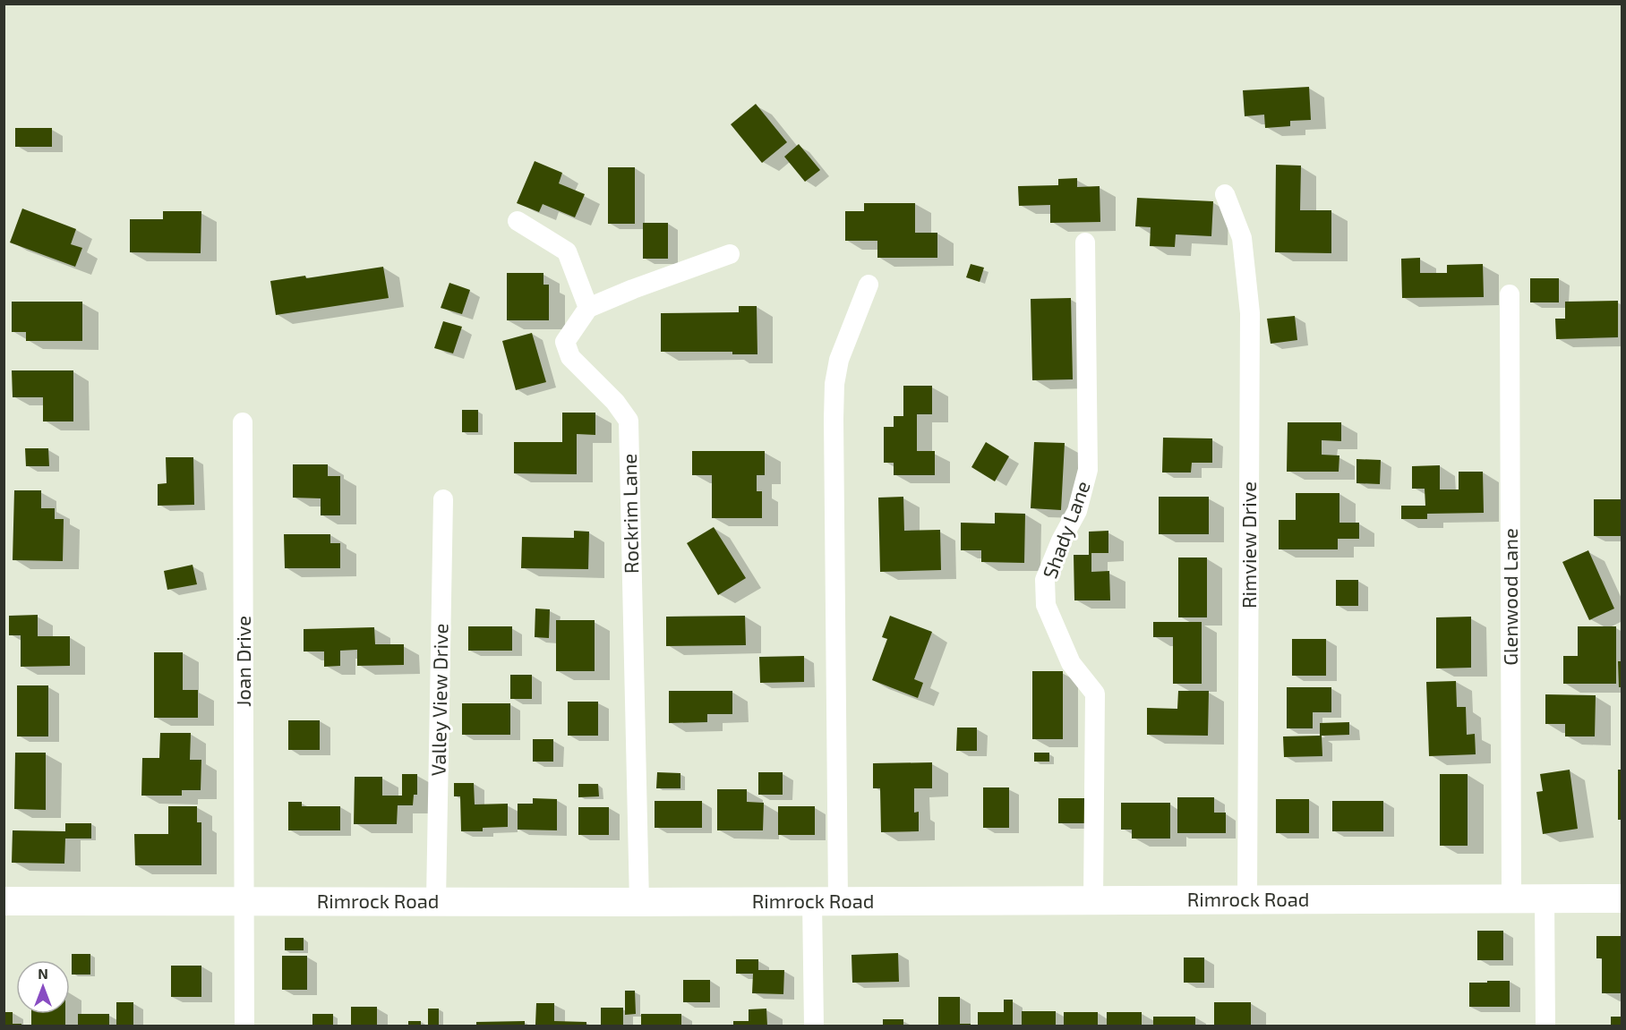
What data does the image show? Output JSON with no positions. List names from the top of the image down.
{
  "streets": {
    "main road": ["Rimrock Road"],
    "street": [
      "Rockrim Lane",
      "Shady Lane",
      "Rimview Drive",
      "Glenwood Lane",
      "Joan Drive",
      "Valley View Drive"
    ]
  },
  "crossings": [
    ["Rockrim Lane", "Rimrock Road"],
    ["Shady Lane", "Rimrock Road"],
    ["Rimview Drive", "Rimrock Road"],
    ["Glenwood Lane", "Rimrock Road"],
    ["Joan Drive", "Rimrock Road"],
    ["Valley View Drive", "Rimrock Road"]
  ],
  "north": "top"
}
